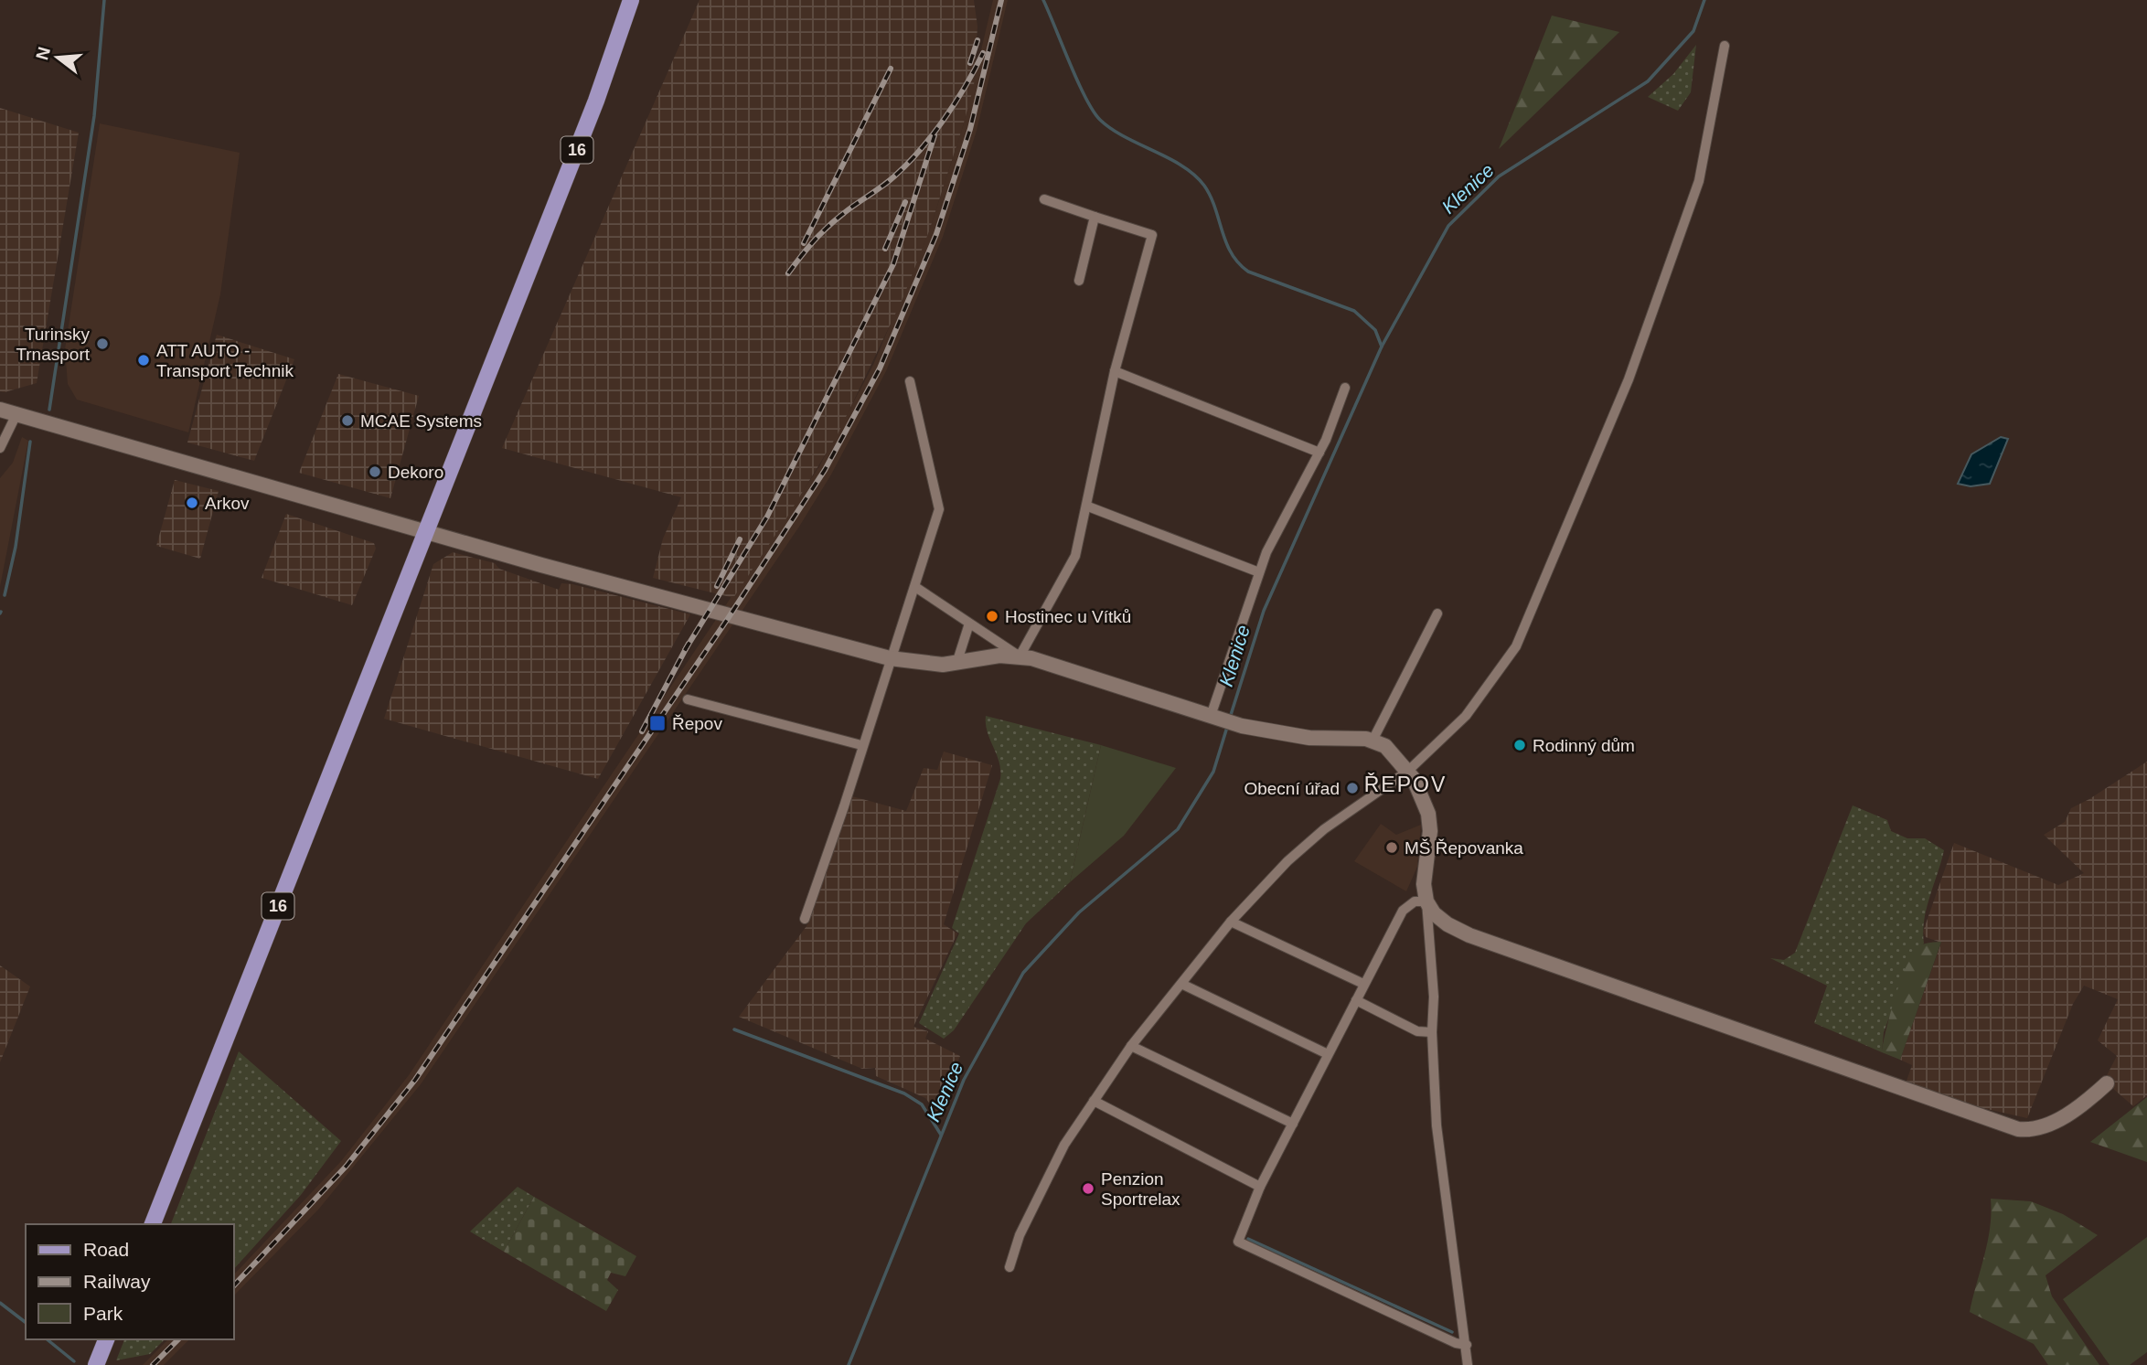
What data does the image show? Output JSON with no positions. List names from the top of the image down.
{
  "streets": {
    "main road": ["16"]
  },
  "districts": ["ŘEPOV"],
  "water": ["Klenice"],
  "places": {
    "other": [
      "Turinsky Trnasport",
      "ATT AUTO - Transport Technik",
      "MCAE Systems",
      "Dekoro",
      "Arkov",
      "Hostinec u Vítků",
      "Rodinný dům",
      "Obecní úřad",
      "MŠ Řepovanka",
      "Penzion Sportrelax"
    ],
    "transit": ["Řepov"]
  },
  "legend": ["Road", "Railway", "Park"],
  "north": "left"
}
